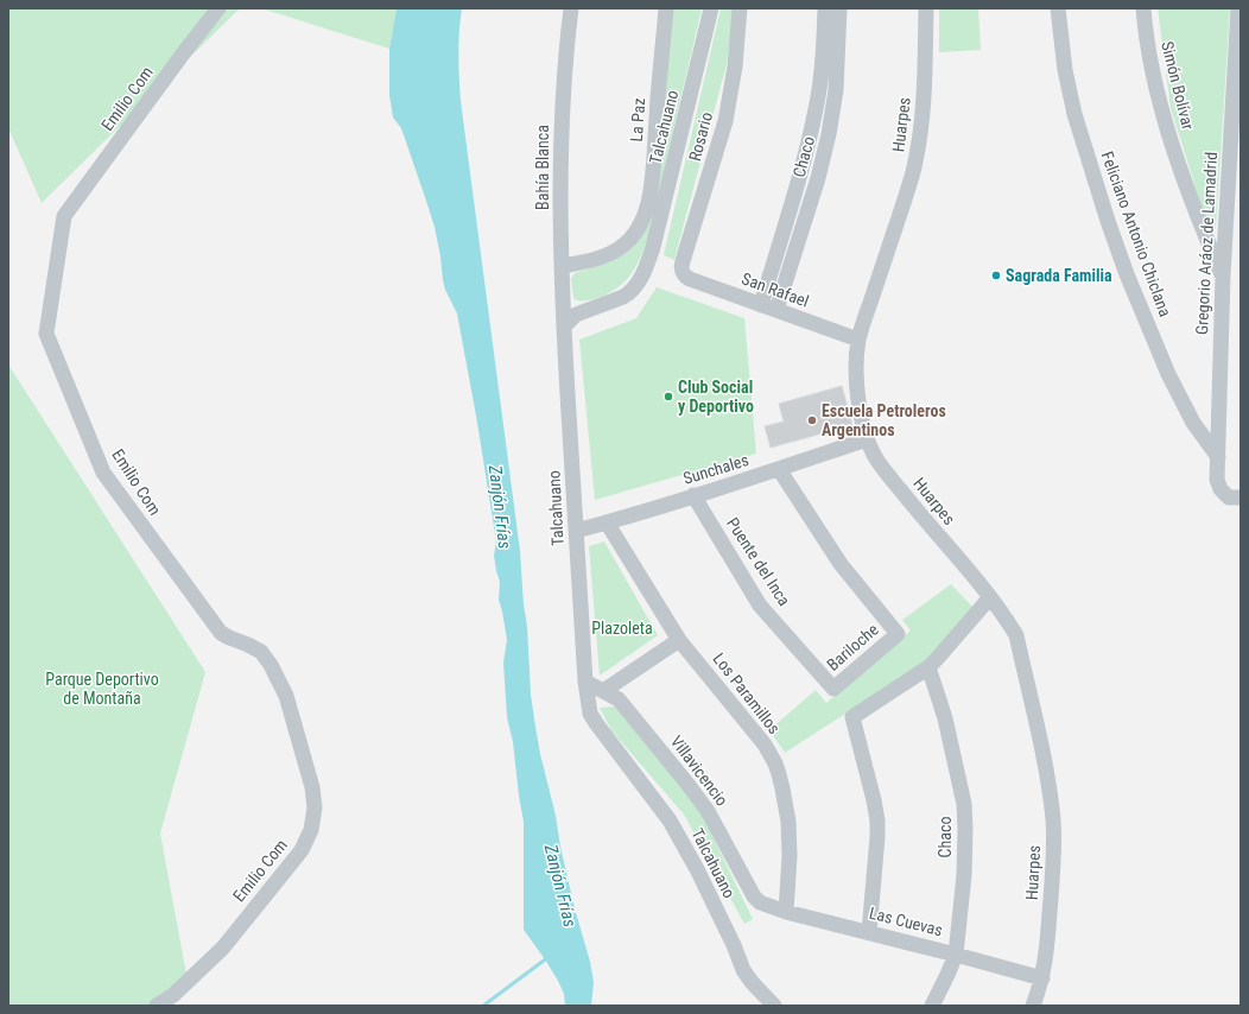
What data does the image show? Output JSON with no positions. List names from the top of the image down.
{
  "streets": {
    "street": [
      "Simón Bolívar",
      "Emilio Com",
      "La Paz",
      "Huarpes",
      "Talcahuano",
      "Rosario",
      "Chaco",
      "Bahía Blanca",
      "Feliciano Antonio Chiclana",
      "Gregorio Aráoz de Lamadrid",
      "San Rafael",
      "Sunchales",
      "Puente del Inca",
      "Bariloche",
      "Los Paramillos",
      "Villavicencio",
      "Las Cuevas"
    ]
  },
  "crossings": [
    ["Simón Bolívar", "Gregorio Aráoz de Lamadrid"],
    ["La Paz", "Bahía Blanca"],
    ["Huarpes", "San Rafael"],
    ["Huarpes", "Sunchales"],
    ["Huarpes", "Las Cuevas"],
    ["Talcahuano", "Bahía Blanca"],
    ["Talcahuano", "Sunchales"],
    ["Talcahuano", "Villavicencio"],
    ["Rosario", "San Rafael"],
    ["Chaco", "San Rafael"],
    ["Chaco", "Las Cuevas"],
    ["Feliciano Antonio Chiclana", "Gregorio Aráoz de Lamadrid"],
    ["Sunchales", "Puente del Inca"],
    ["Sunchales", "Bariloche"],
    ["Sunchales", "Los Paramillos"],
    ["Puente del Inca", "Bariloche"],
    ["Los Paramillos", "Las Cuevas"],
    ["Villavicencio", "Las Cuevas"]
  ],
  "water": ["Zanjón Frías"],
  "parks": ["Plazoleta", "Parque Deportivo de Montaña"],
  "places": ["Sagrada Familia", "Club Social y Deportivo", "Escuela Petroleros Argentinos"]
}
